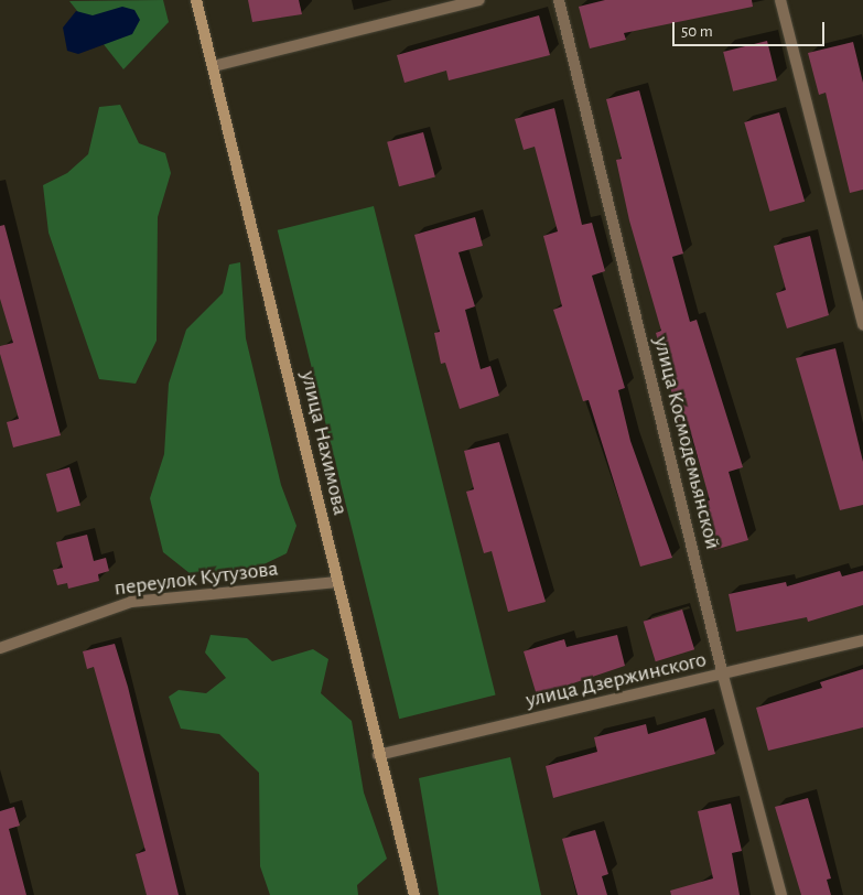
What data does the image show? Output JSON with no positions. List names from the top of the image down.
{
  "streets": {
    "main road": ["улица Нахимова"],
    "street": ["улица Космодемьянской", "переулок Кутузова", "улица Дзержинского"]
  },
  "crossings": [
    ["улица Нахимова", "переулок Кутузова"],
    ["улица Нахимова", "улица Дзержинского"],
    ["улица Космодемьянской", "улица Дзержинского"]
  ],
  "scale_bar": "50 m"
}
